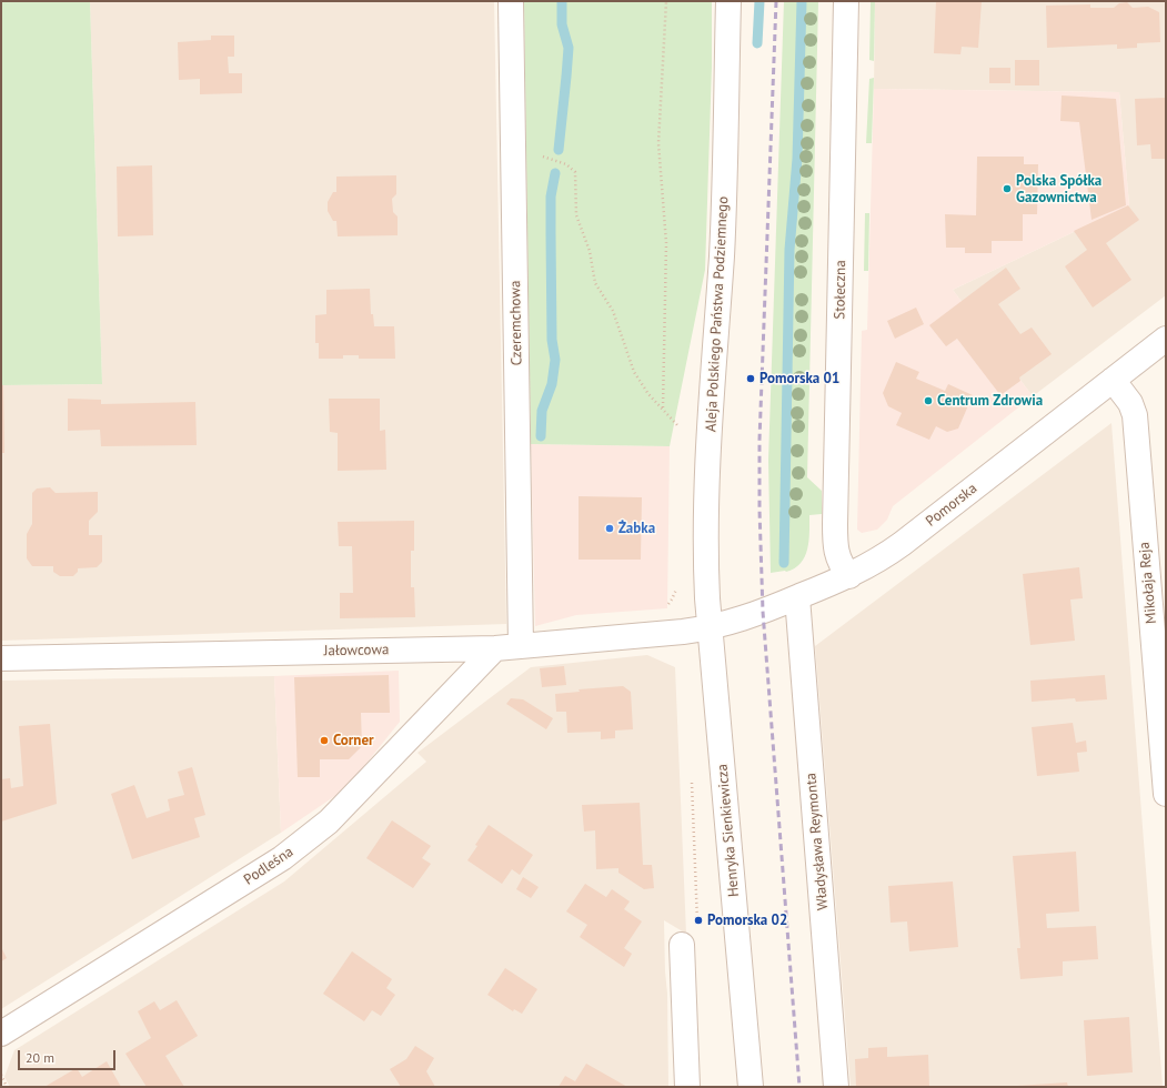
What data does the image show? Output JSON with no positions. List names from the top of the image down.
{
  "streets": {
    "street": [
      "Stołeczna",
      "Aleja Polskiego Państwa Podziemnego",
      "Czeremchowa",
      "Pomorska",
      "Mikołaja Reja",
      "Jałowcowa",
      "Henryka Sienkiewicza",
      "Władysława Reymonta",
      "Podleśna"
    ]
  },
  "crossings": [
    ["Stołeczna", "Pomorska"],
    ["Aleja Polskiego Państwa Podziemnego", "Pomorska"],
    ["Aleja Polskiego Państwa Podziemnego", "Jałowcowa"],
    ["Aleja Polskiego Państwa Podziemnego", "Henryka Sienkiewicza"],
    ["Czeremchowa", "Jałowcowa"],
    ["Pomorska", "Mikołaja Reja"],
    ["Pomorska", "Jałowcowa"],
    ["Pomorska", "Henryka Sienkiewicza"],
    ["Pomorska", "Władysława Reymonta"],
    ["Jałowcowa", "Henryka Sienkiewicza"],
    ["Jałowcowa", "Podleśna"]
  ],
  "places": [
    "Polska Spółka Gazownictwa",
    "Pomorska 01",
    "Centrum Zdrowia",
    "Żabka",
    "Corner",
    "Pomorska 02"
  ],
  "scale_bar": "20 m"
}
